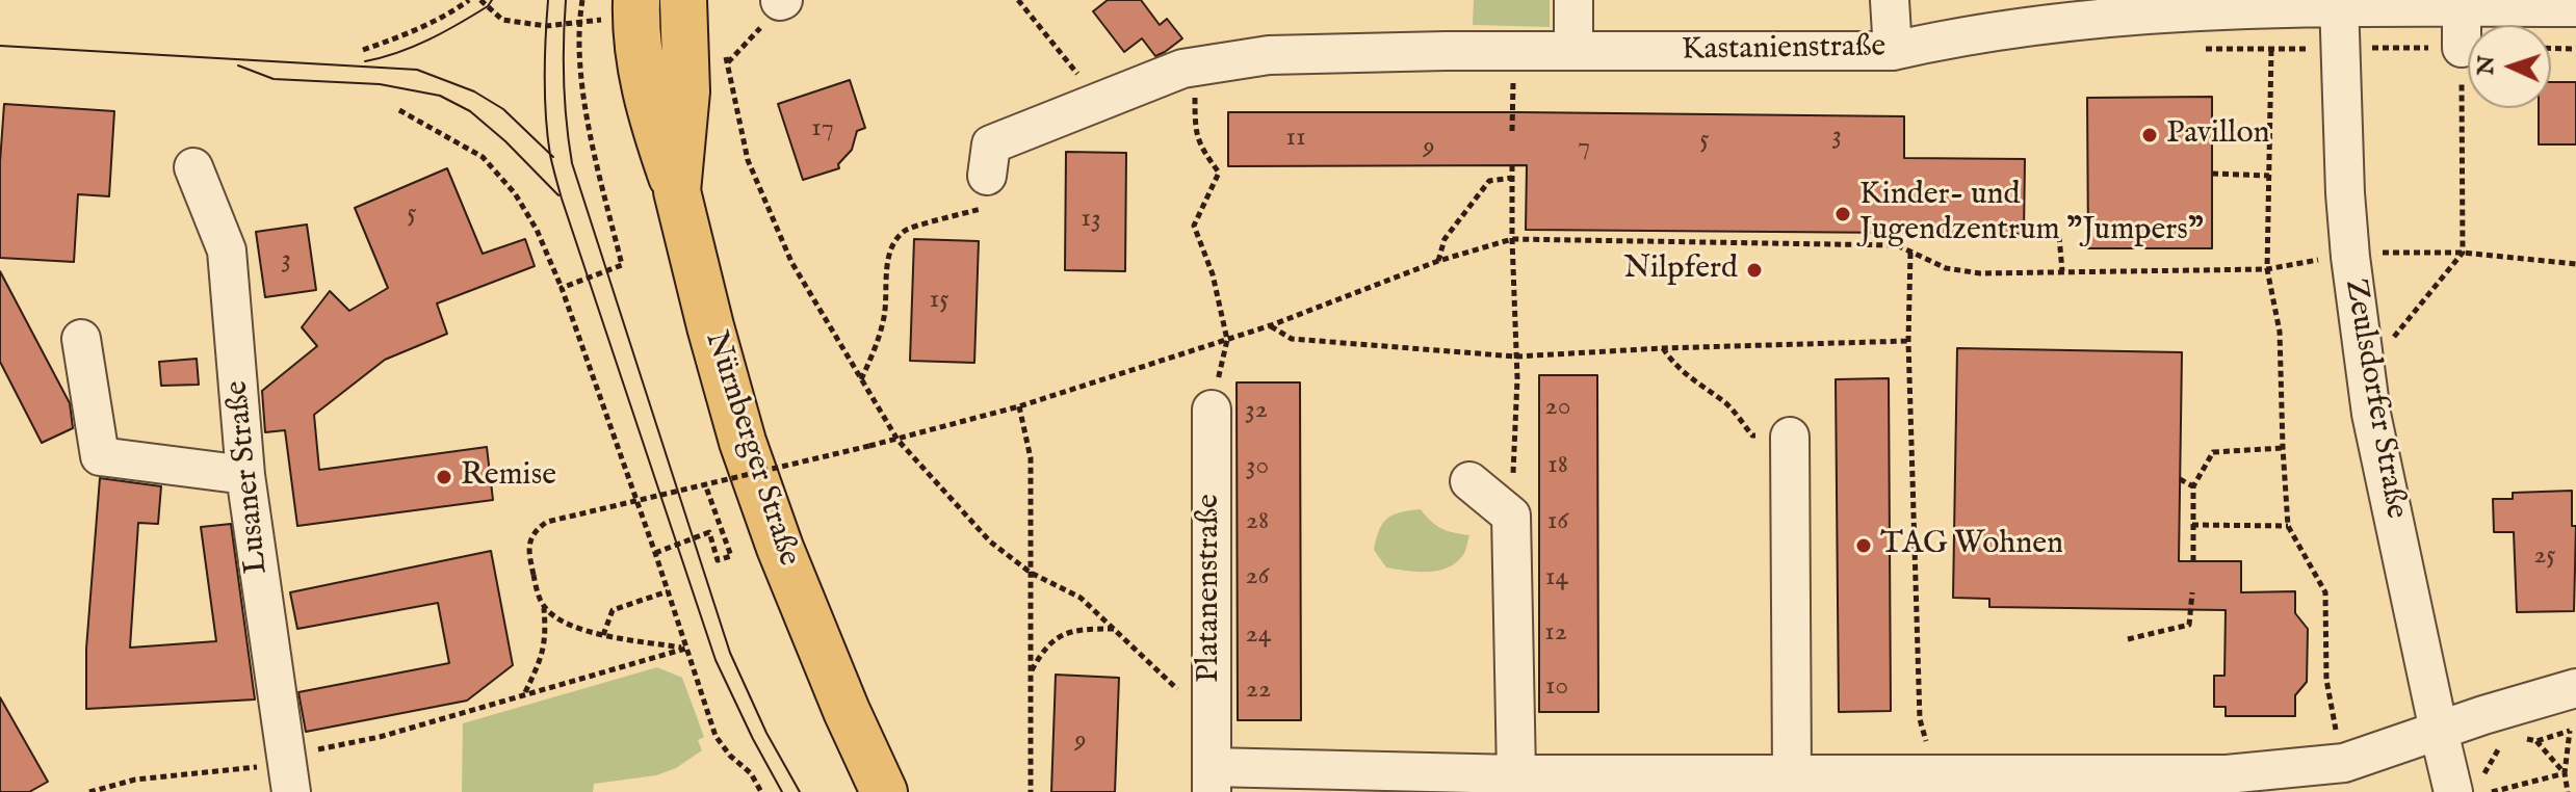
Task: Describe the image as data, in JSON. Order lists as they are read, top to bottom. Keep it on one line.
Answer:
{"streets":{"main road":["Nürnberger Straße"],"street":["Kastanienstraße","Zeulsdorfer Straße","Lusaner Straße","Platanenstraße"]},"crossings":[["Kastanienstraße","Zeulsdorfer Straße"],["Zeulsdorfer Straße","Platanenstraße"]],"places":["Pavillon","Kinder- und Jugendzentrum \"Jumpers\"","Nilpferd","Remise","TAG Wohnen"],"house_numbers":["17","3","11","5","9","7","5","13","3","15","20","32","18","30","28","16","25","26","14","12","24","10","22","9"],"north":"left"}
